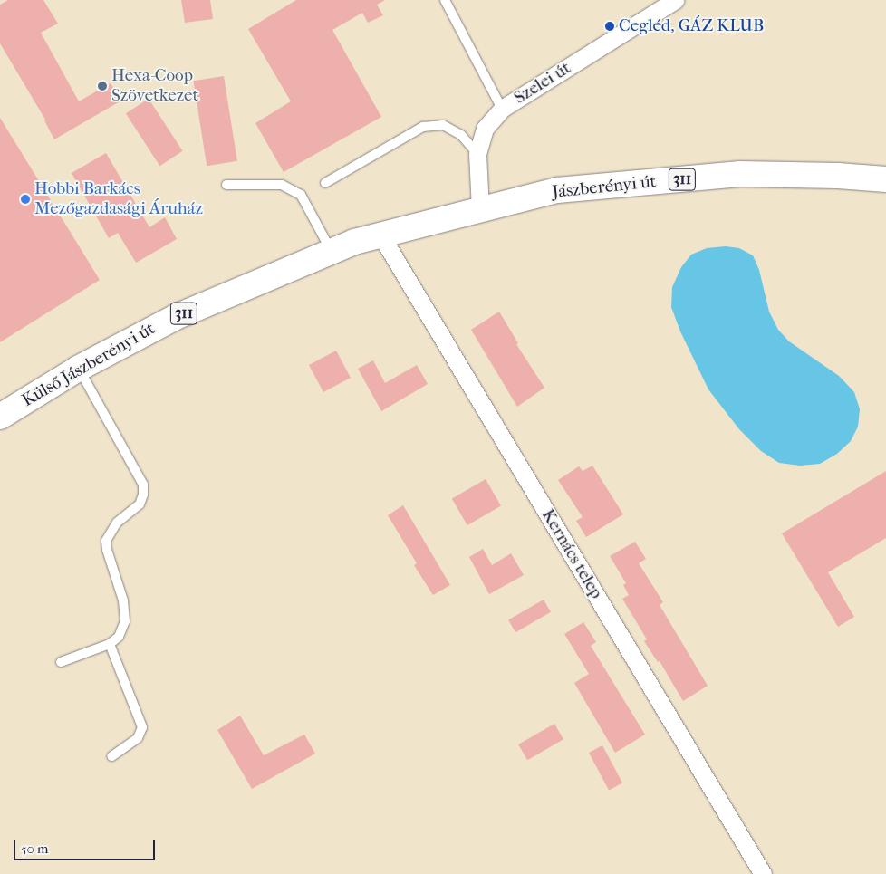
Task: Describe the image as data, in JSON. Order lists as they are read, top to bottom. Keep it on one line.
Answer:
{"streets":{"main road":["311","Jászberényi út","Külső Jászberényi út"],"street":["Szelei út","Kernács telep"]},"crossings":[["Szelei út","Jászberényi út"],["Jászberényi út","Külső Jászberényi út"],["Jászberényi út","Kernács telep"],["Külső Jászberényi út","Kernács telep"]],"places":["Cegléd, GÁZ KLUB","Hexa-Coop Szövetkezet","Hobbi Barkács Mezőgazdasági Áruház"],"scale_bar":"50 m"}
